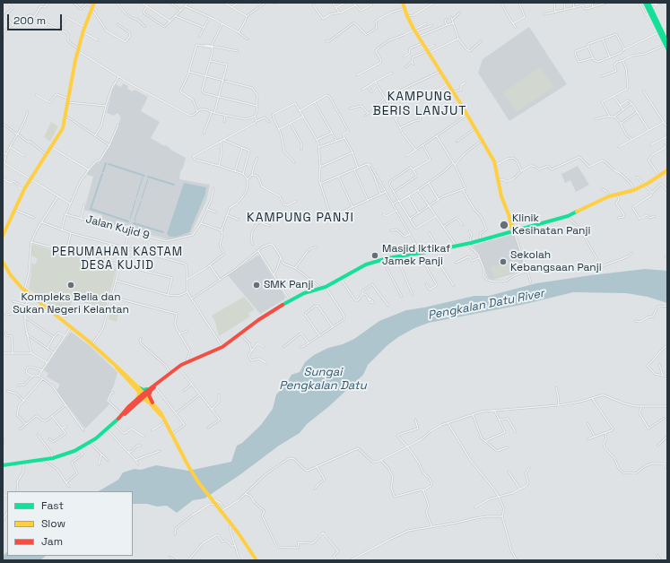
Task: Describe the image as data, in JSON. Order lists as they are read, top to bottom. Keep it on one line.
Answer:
{"streets":{"street":["Jalan Kujid 9"]},"districts":["KAMPUNG BERIS LANJUT","KAMPUNG PANJI","PERUMAHAN KASTAM DESA KUJID"],"water":["Pengkalan Datu River","Sungai Pengkalan Datu"],"places":["Klinik Kesihatan Panji","Masjid Iktikaf Jamek Panji","Sekolah Kebangsaan Panji","Kompleks Belia dan Sukan Negeri Kelantan","SMK Panji"],"legend":["Fast","Slow","Jam"],"scale_bar":"200 m"}
